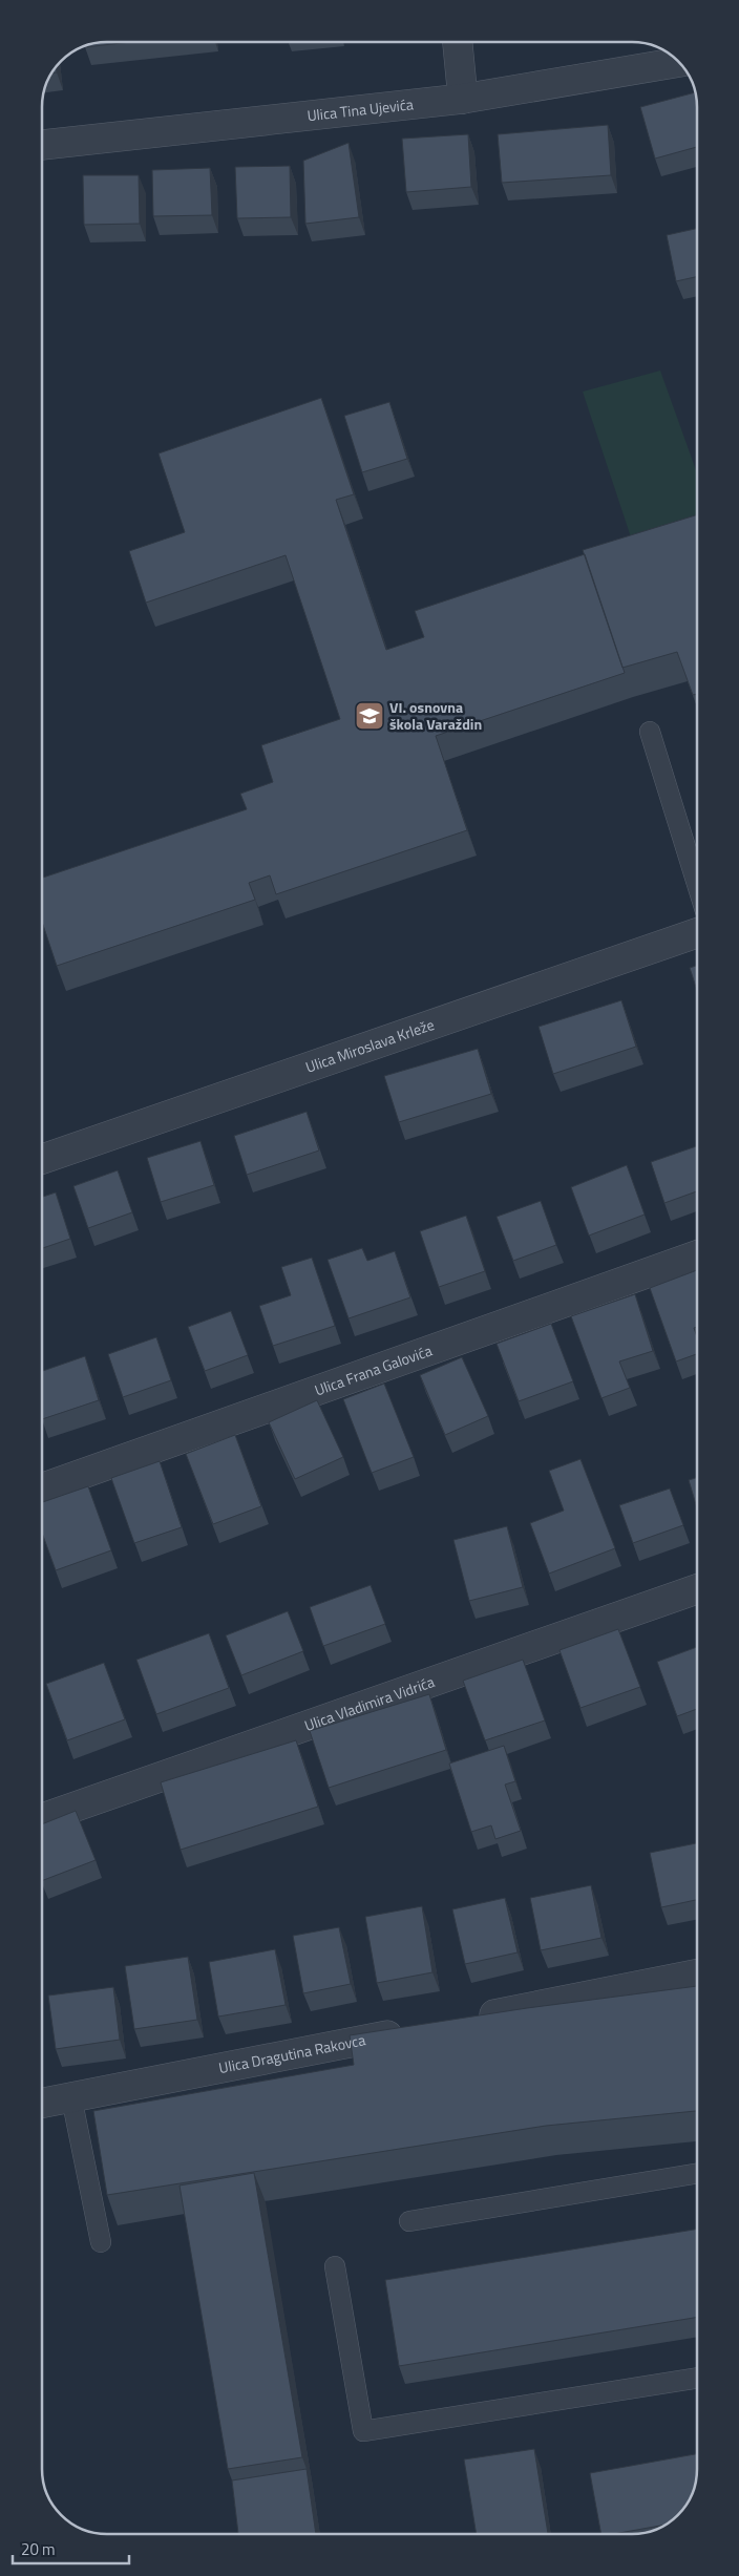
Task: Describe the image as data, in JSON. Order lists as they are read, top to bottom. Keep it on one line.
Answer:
{"streets":{"street":["Ulica Tina Ujevića","Ulica Miroslava Krleže","Ulica Frana Galovića","Ulica Vladimira Vidrića","Ulica Dragutina Rakovca"]},"places":{"school or university":["VI. osnovna škola Varaždin"]},"scale_bar":"20 m"}
